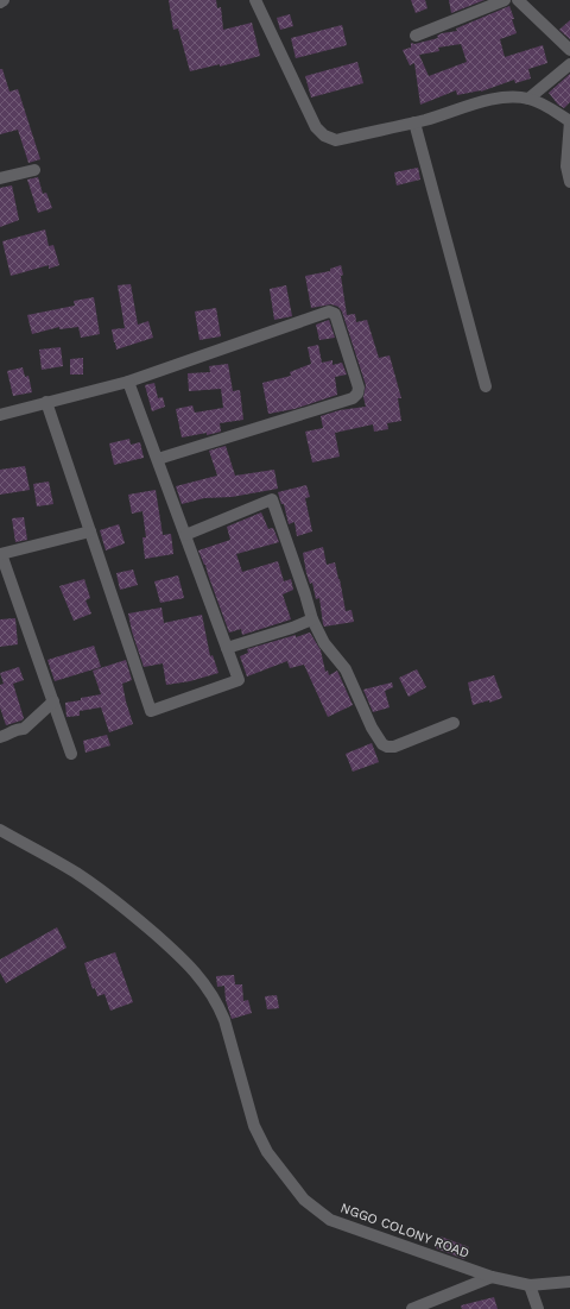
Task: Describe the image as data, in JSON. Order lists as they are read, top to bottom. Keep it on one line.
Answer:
{"streets":{"street":["NGGO COLONY ROAD"]}}
